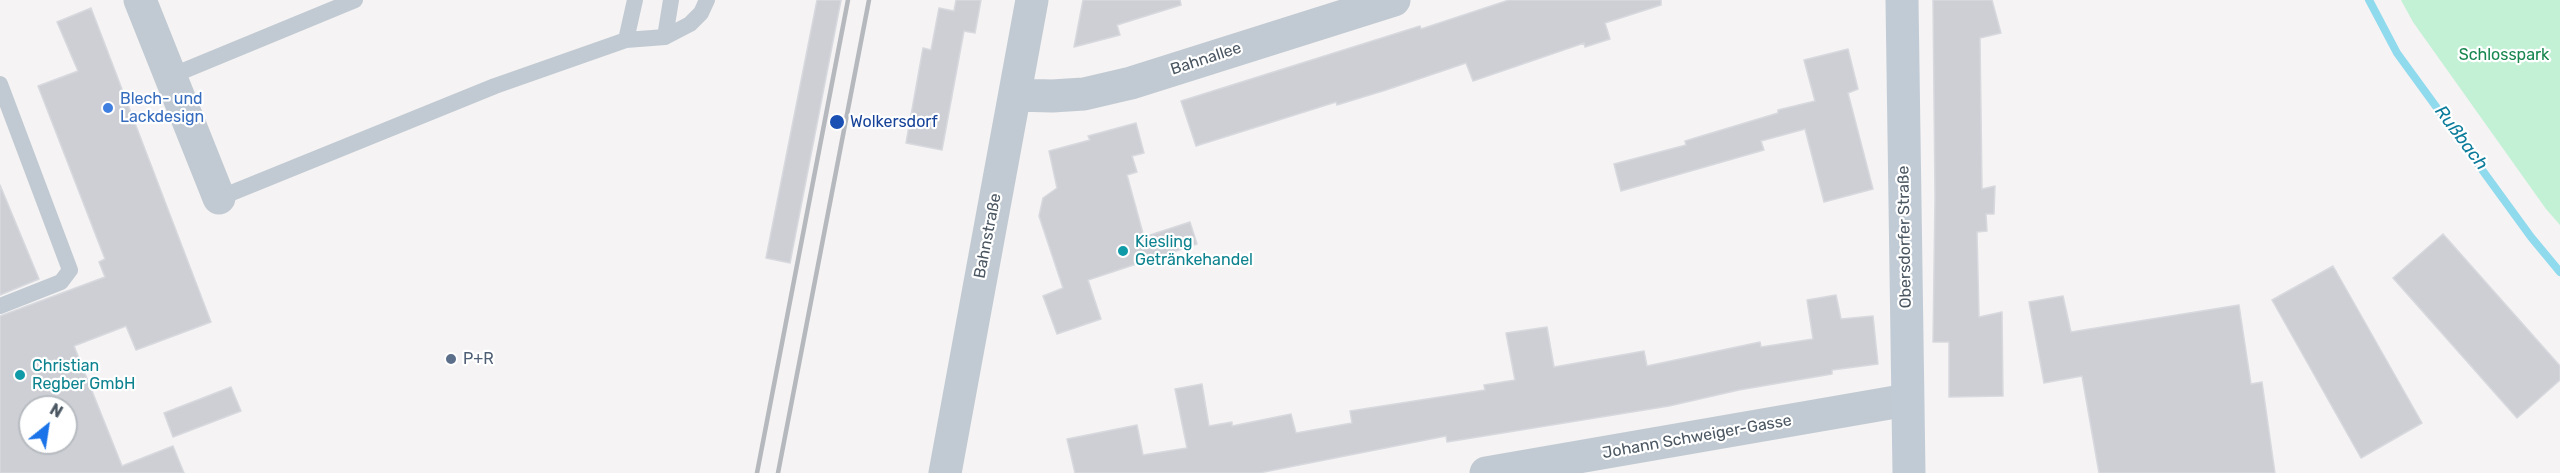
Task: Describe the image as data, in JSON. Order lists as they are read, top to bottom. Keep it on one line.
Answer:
{"streets":{"main road":["Obersdorfer Straße"],"street":["Bahnallee","Bahnstraße","Johann Schweiger-Gasse"]},"crossings":[["Bahnallee","Bahnstraße"],["Obersdorfer Straße","Johann Schweiger-Gasse"]],"water":["Rußbach"],"parks":["Schlosspark"],"places":["Blech- und Lackdesign","Wolkersdorf","Kiesling Getränkehandel","P+R","Christian Regber GmbH"],"north":"top right"}
